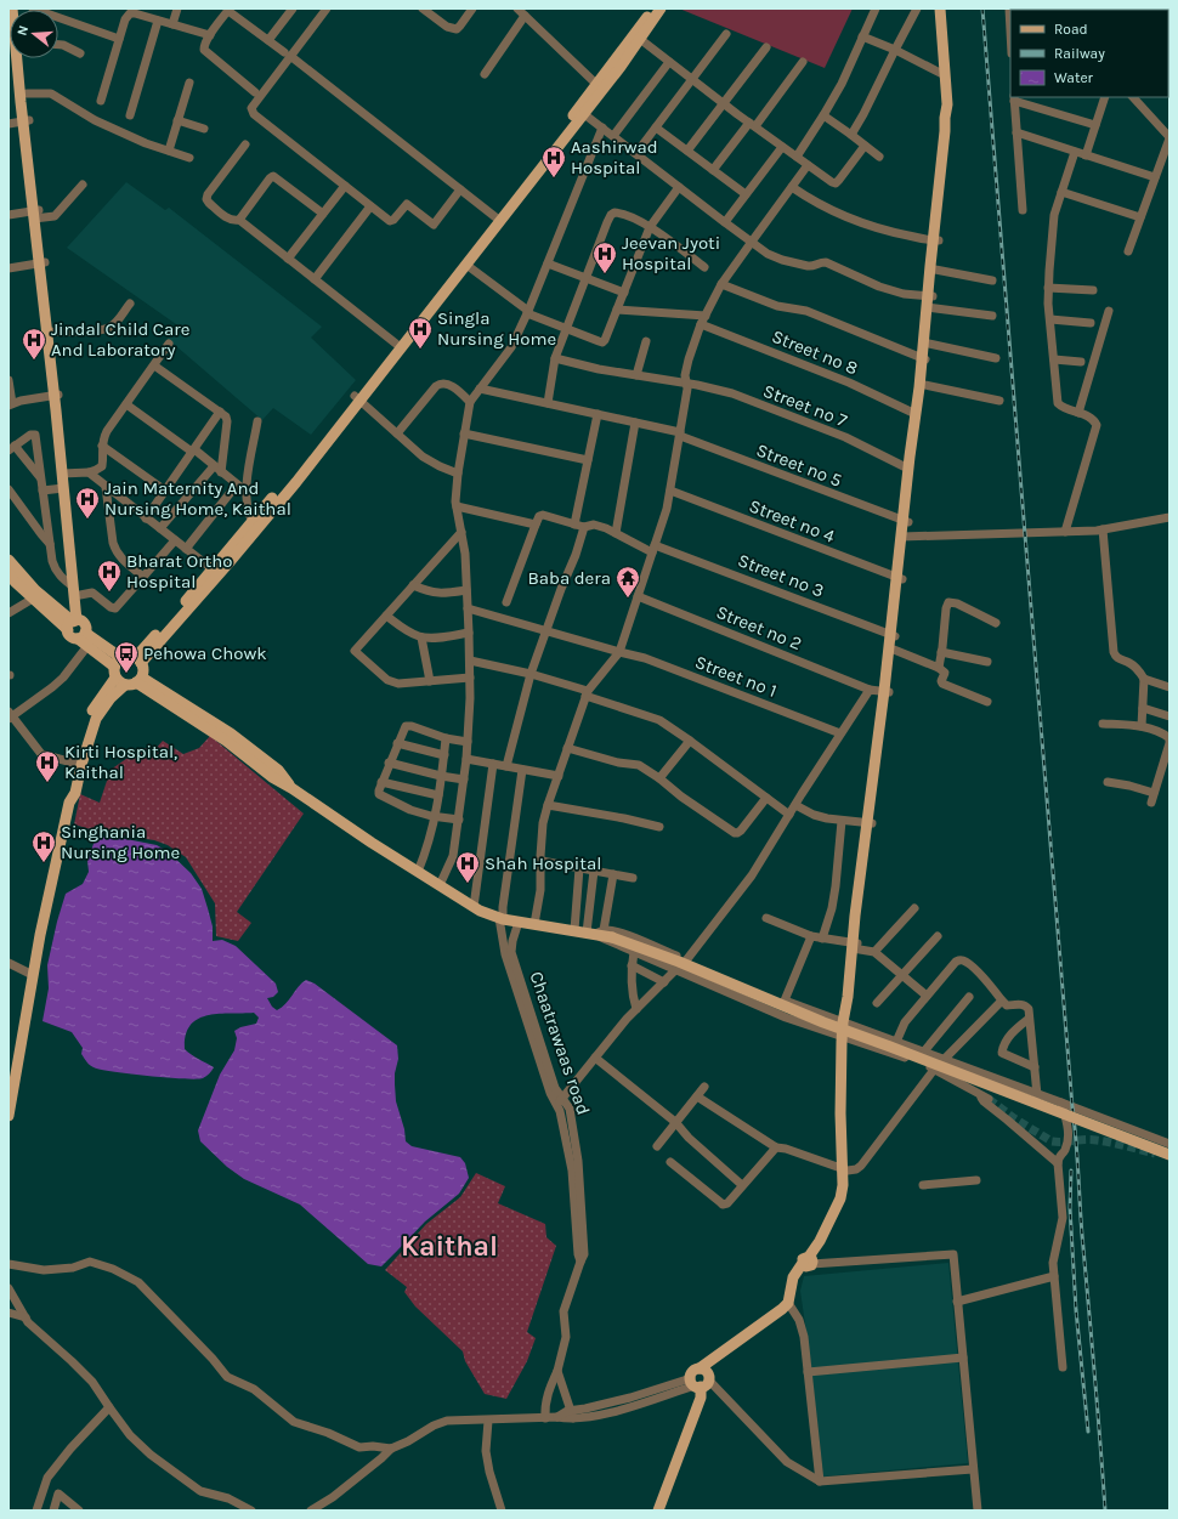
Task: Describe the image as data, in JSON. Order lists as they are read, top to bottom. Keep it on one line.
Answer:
{"streets":{"street":["Street no 8","Street no 7","Street no 5","Street no 4","Street no 3","Street no 2","Street no 1","Chaatrawaas road"]},"districts":["Kaithal"],"places":{"hospital":["Aashirwad Hospital","Jeevan Jyoti Hospital","Singla Nursing Home","Jindal Child Care And Laboratory","Jain Maternity And Nursing Home, Kaithal","Bharat Ortho Hospital","Kirti Hospital, Kaithal","Singhania Nursing Home","Shah Hospital"],"temple":["Baba dera"],"bus stop":["Pehowa Chowk"]},"legend":["Road","Railway","Water"],"north":"left"}
